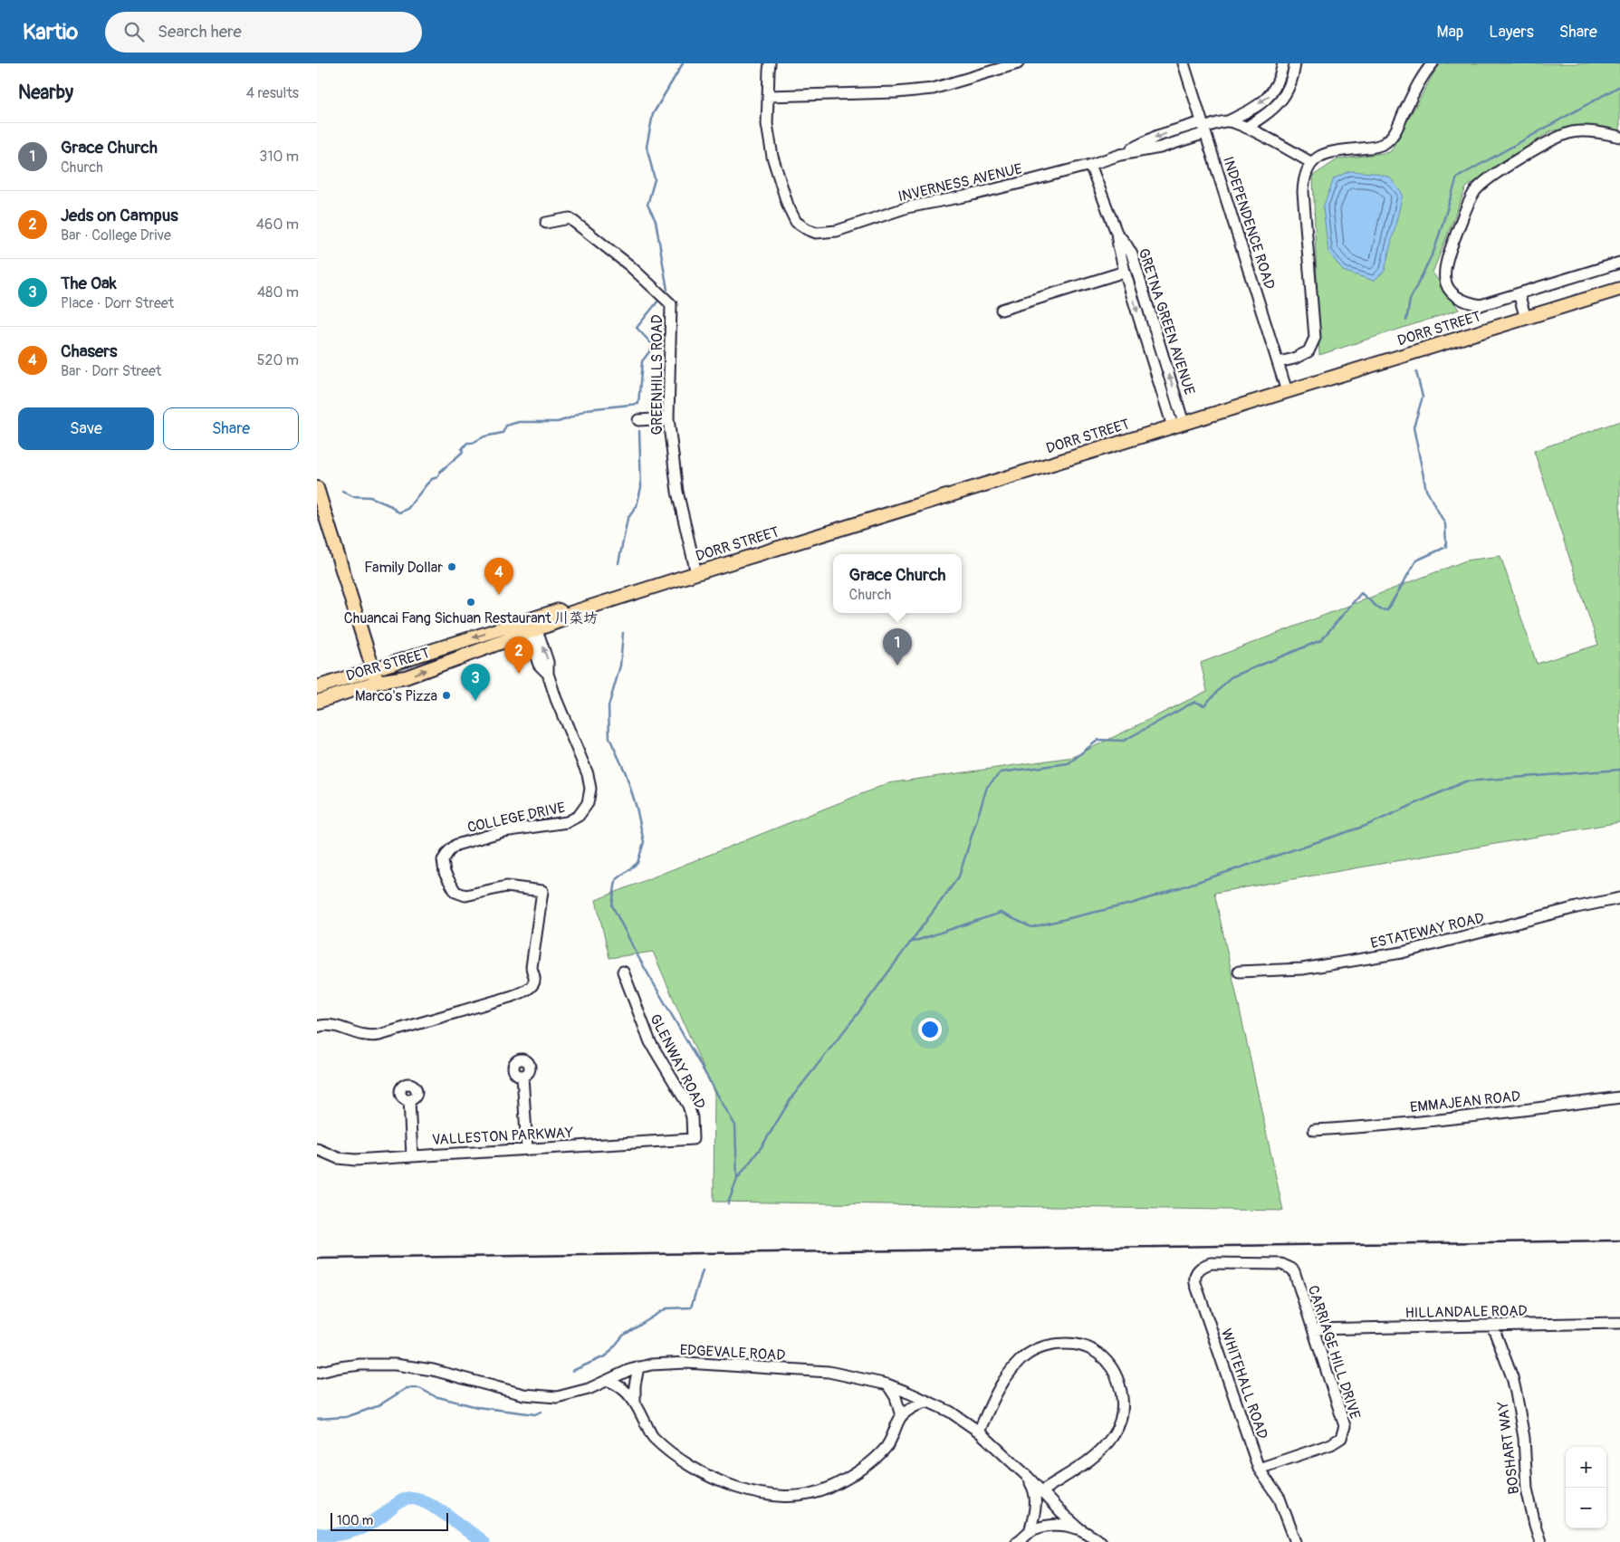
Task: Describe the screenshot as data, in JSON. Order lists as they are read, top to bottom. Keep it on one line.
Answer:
{"streets":{"main road":["DORR STREET"],"street":["INVERNESS AVENUE","INDEPENDENCE ROAD","GRETNA GREEN AVENUE","GREENHILLS ROAD","COLLEGE DRIVE","ESTATEWAY ROAD","GLENWAY ROAD","EMMAJEAN ROAD","VALLESTON PARKWAY","HILLANDALE ROAD","EDGEVALE ROAD","CARRIAGE HILL DRIVE","WHITEHALL ROAD","BOSHART WAY"]},"crossings":[["INVERNESS AVENUE","INDEPENDENCE ROAD"],["INVERNESS AVENUE","GRETNA GREEN AVENUE"],["INDEPENDENCE ROAD","DORR STREET"],["GRETNA GREEN AVENUE","DORR STREET"],["DORR STREET","GREENHILLS ROAD"],["DORR STREET","COLLEGE DRIVE"],["GLENWAY ROAD","VALLESTON PARKWAY"],["HILLANDALE ROAD","CARRIAGE HILL DRIVE"],["HILLANDALE ROAD","BOSHART WAY"],["CARRIAGE HILL DRIVE","WHITEHALL ROAD"]],"places":["Family Dollar","Chuancai Fang Sichuan Restaurant 川菜坊","Marco's Pizza"],"scale_bar":"100 m","page":{"header":"Kartio","search":"Search here","nav":["Map","Layers","Share"],"heading":["Nearby","4 results"],"list":[{"mark":"1","name":"Grace Church","note":"Church","value":"310 m"},{"mark":"2","name":"Jeds on Campus","note":"Bar · College Drive","value":"460 m"},{"mark":"3","name":"The Oak","note":"Place · Dorr Street","value":"480 m"},{"mark":"4","name":"Chasers","note":"Bar · Dorr Street","value":"520 m"}],"buttons":["Save","Share"],"popup":["Grace Church","Church"],"pins":["4","1","2","3"],"map_buttons":["+","−"],"scale":"100 m"}}
